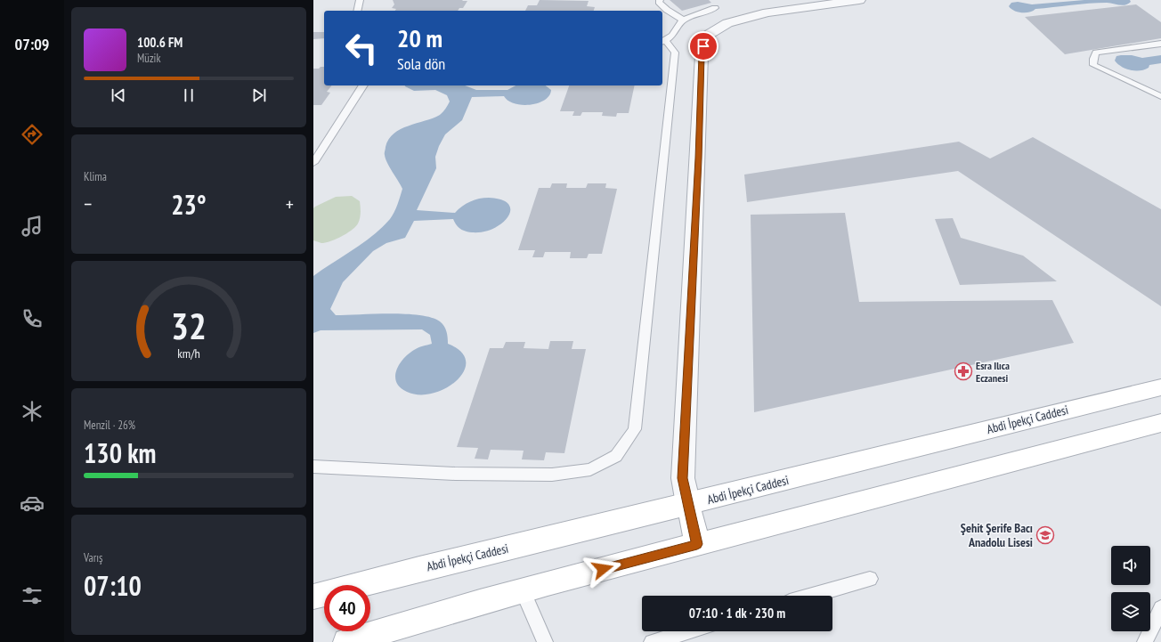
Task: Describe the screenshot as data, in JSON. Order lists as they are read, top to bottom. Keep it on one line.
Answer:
{"streets":{"street":["Abdi İpekçi Caddesi"]},"places":{"pharmacy":["Esra Ilıca Eczanesi"],"school or university":["Şehit Şerife Bacı Anadolu Lisesi"]},"page":{"tabs":"07:09","turn":["20 m","Sola dön"],"song":["100.6 FM","Müzik"],"tile":["Klima",["Menzil · 26%","130 km"],["Varış","07:10"]],"heat":["−","23°","+"],"limit":"40","trip":"07:10 · 1 dk · 230 m","gauge":["32","km/h"]}}
